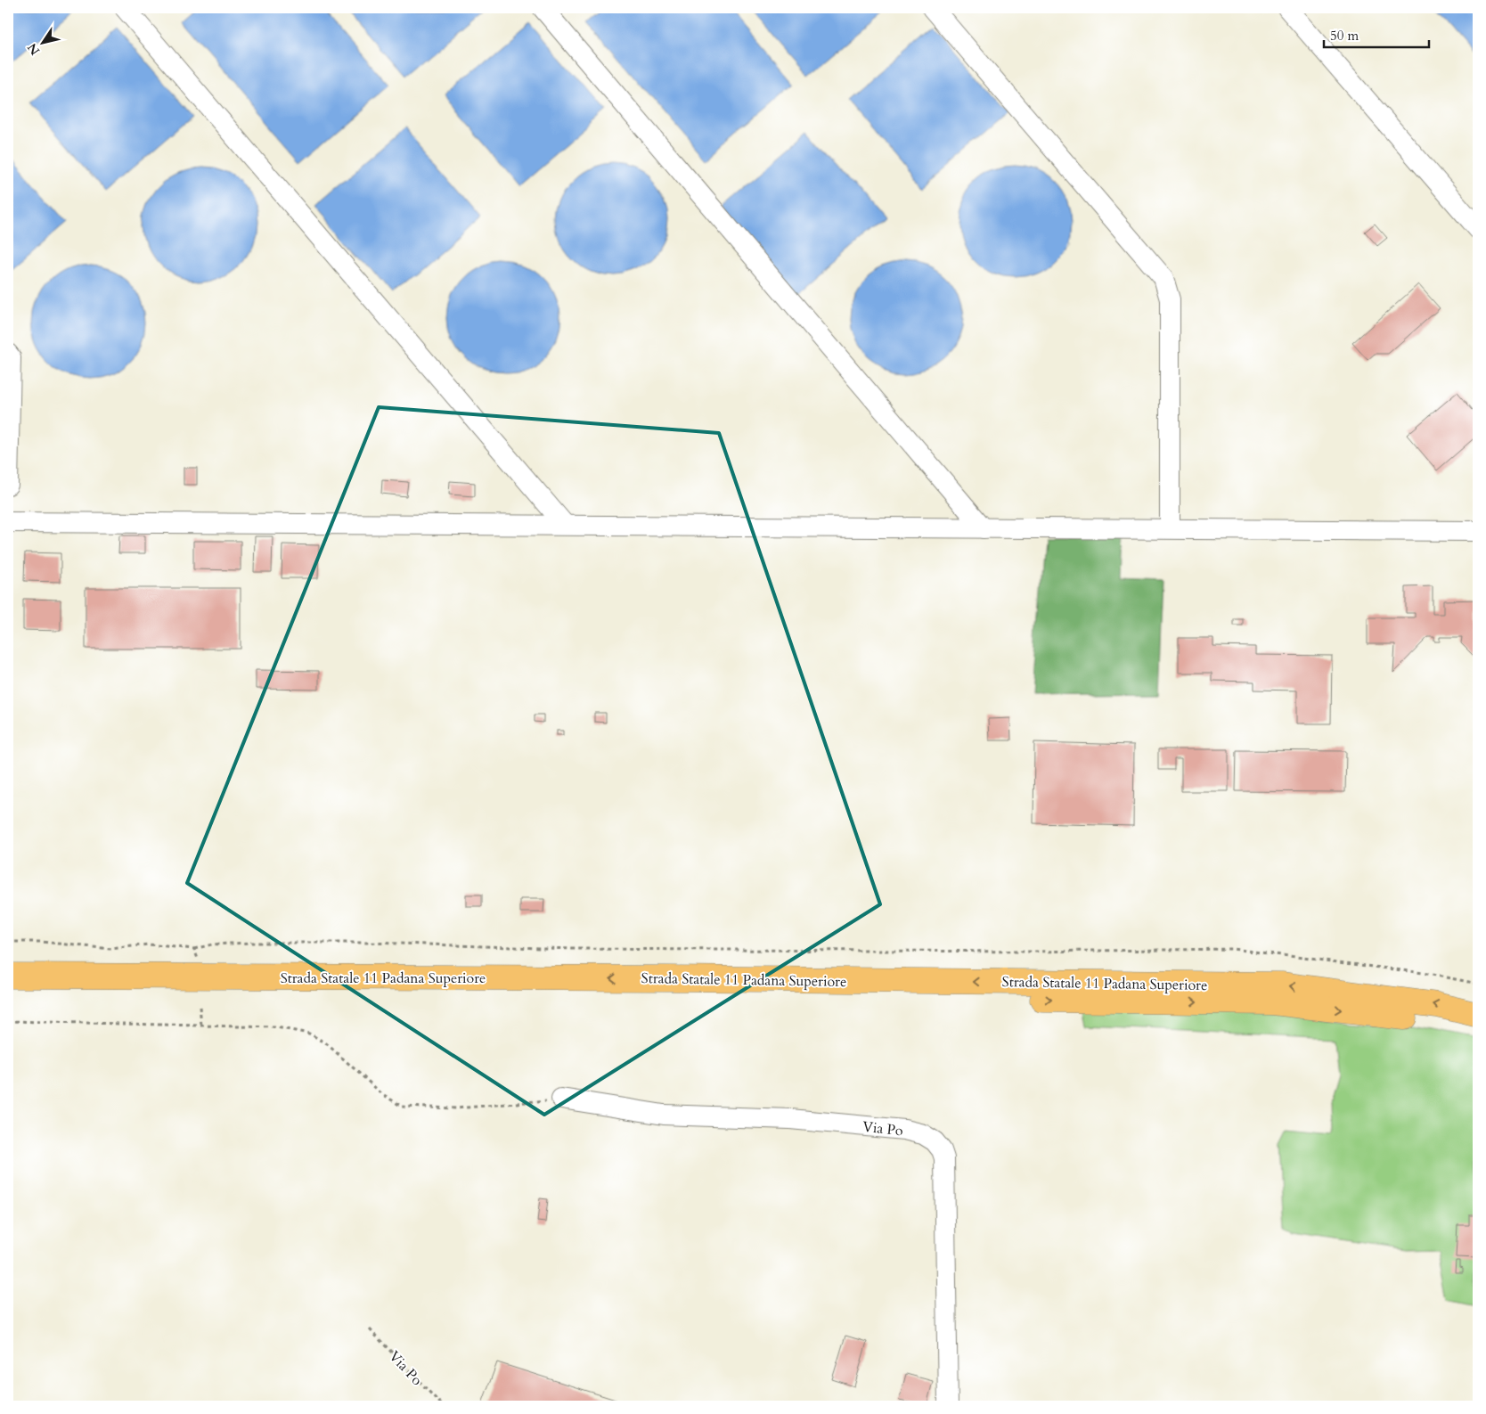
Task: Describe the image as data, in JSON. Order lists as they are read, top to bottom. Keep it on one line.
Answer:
{"streets":{"highway":["Strada Statale 11 Padana Superiore"],"street":["Via Po"]},"scale_bar":"50 m","north":"bottom left"}
